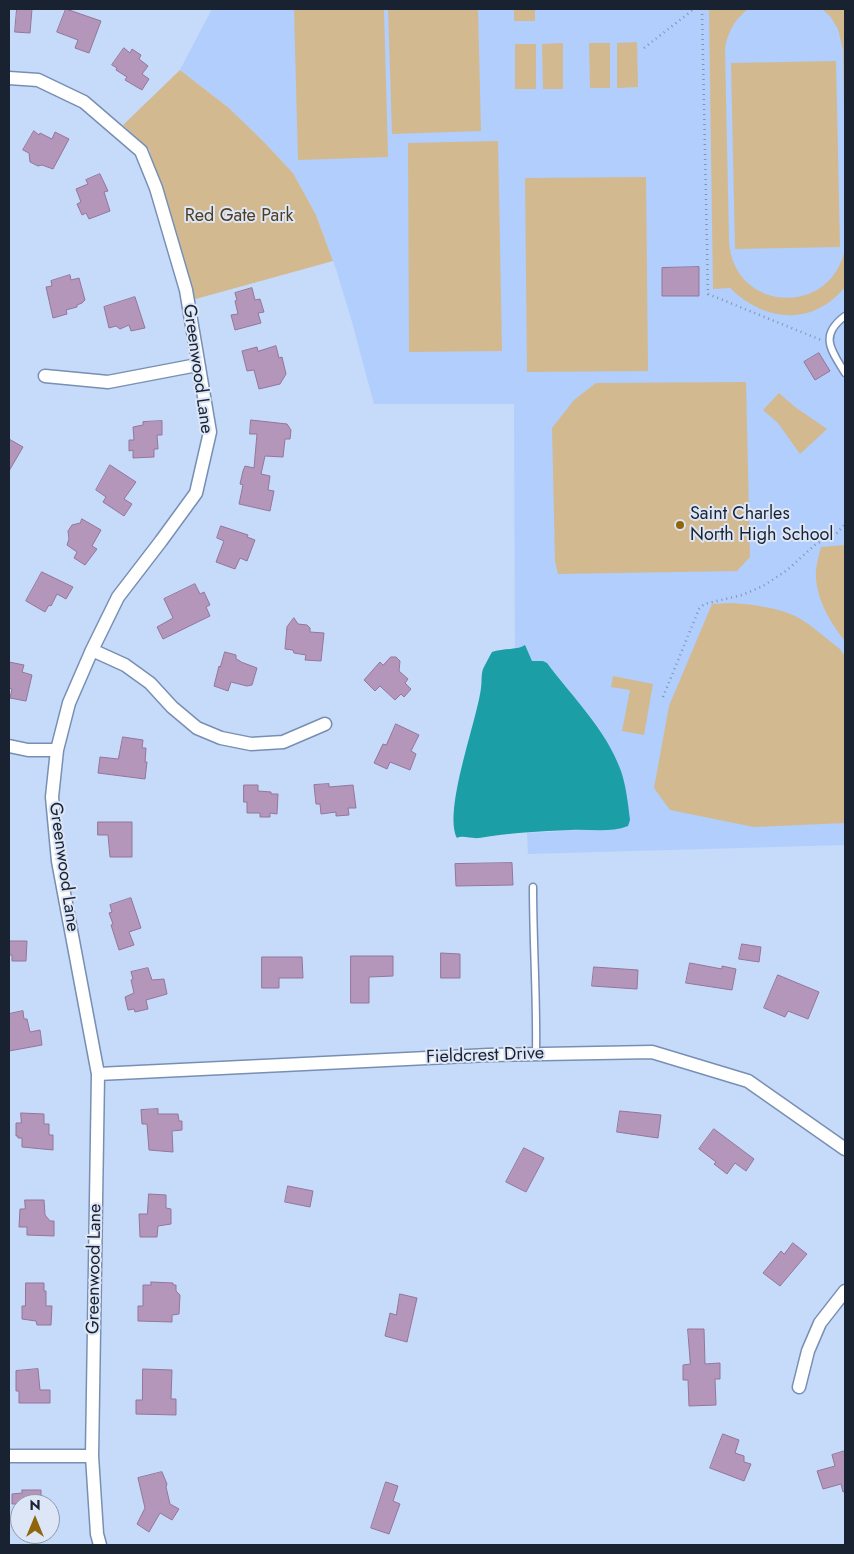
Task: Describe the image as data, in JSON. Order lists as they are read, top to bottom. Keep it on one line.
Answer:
{"streets":{"street":["Greenwood Lane","Fieldcrest Drive"]},"crossings":[["Greenwood Lane","Fieldcrest Drive"]],"parks":["Red Gate Park"],"places":["Saint Charles North High School"],"north":"top"}
